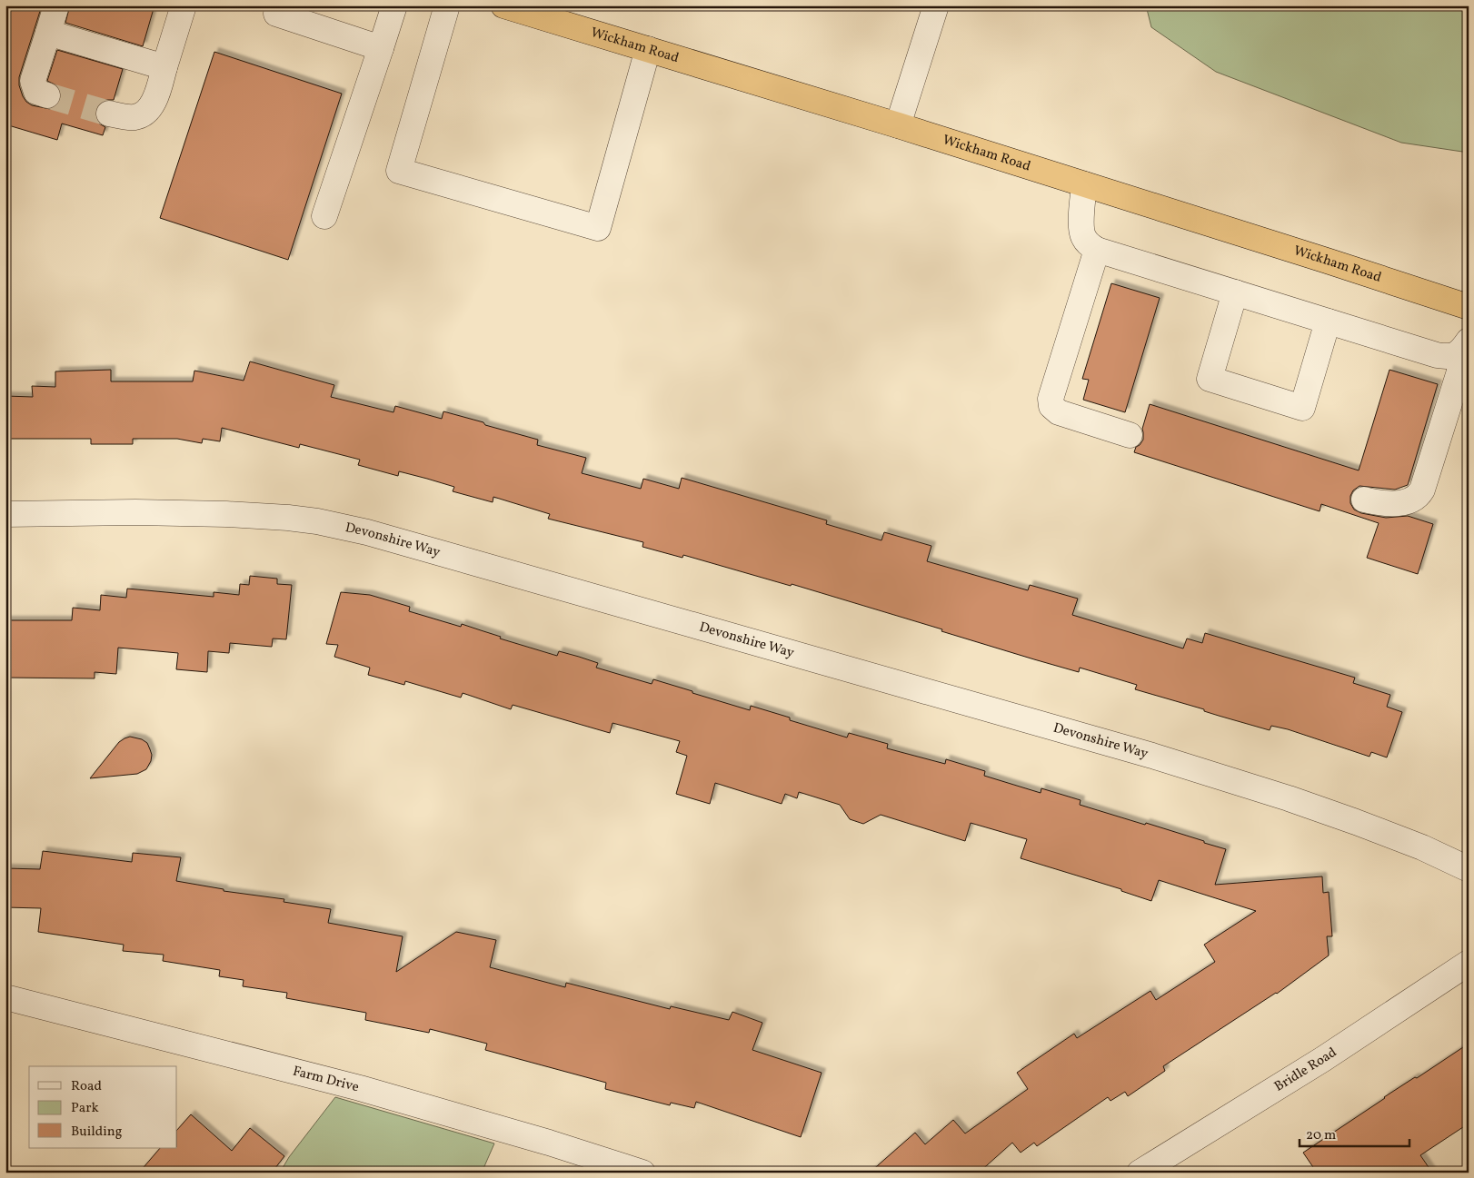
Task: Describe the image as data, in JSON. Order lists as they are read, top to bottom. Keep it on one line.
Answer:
{"streets":{"highway":["Wickham Road"],"street":["Devonshire Way","Bridle Road","Farm Drive"]},"legend":["Road","Park","Building"],"scale_bar":"20 m"}
